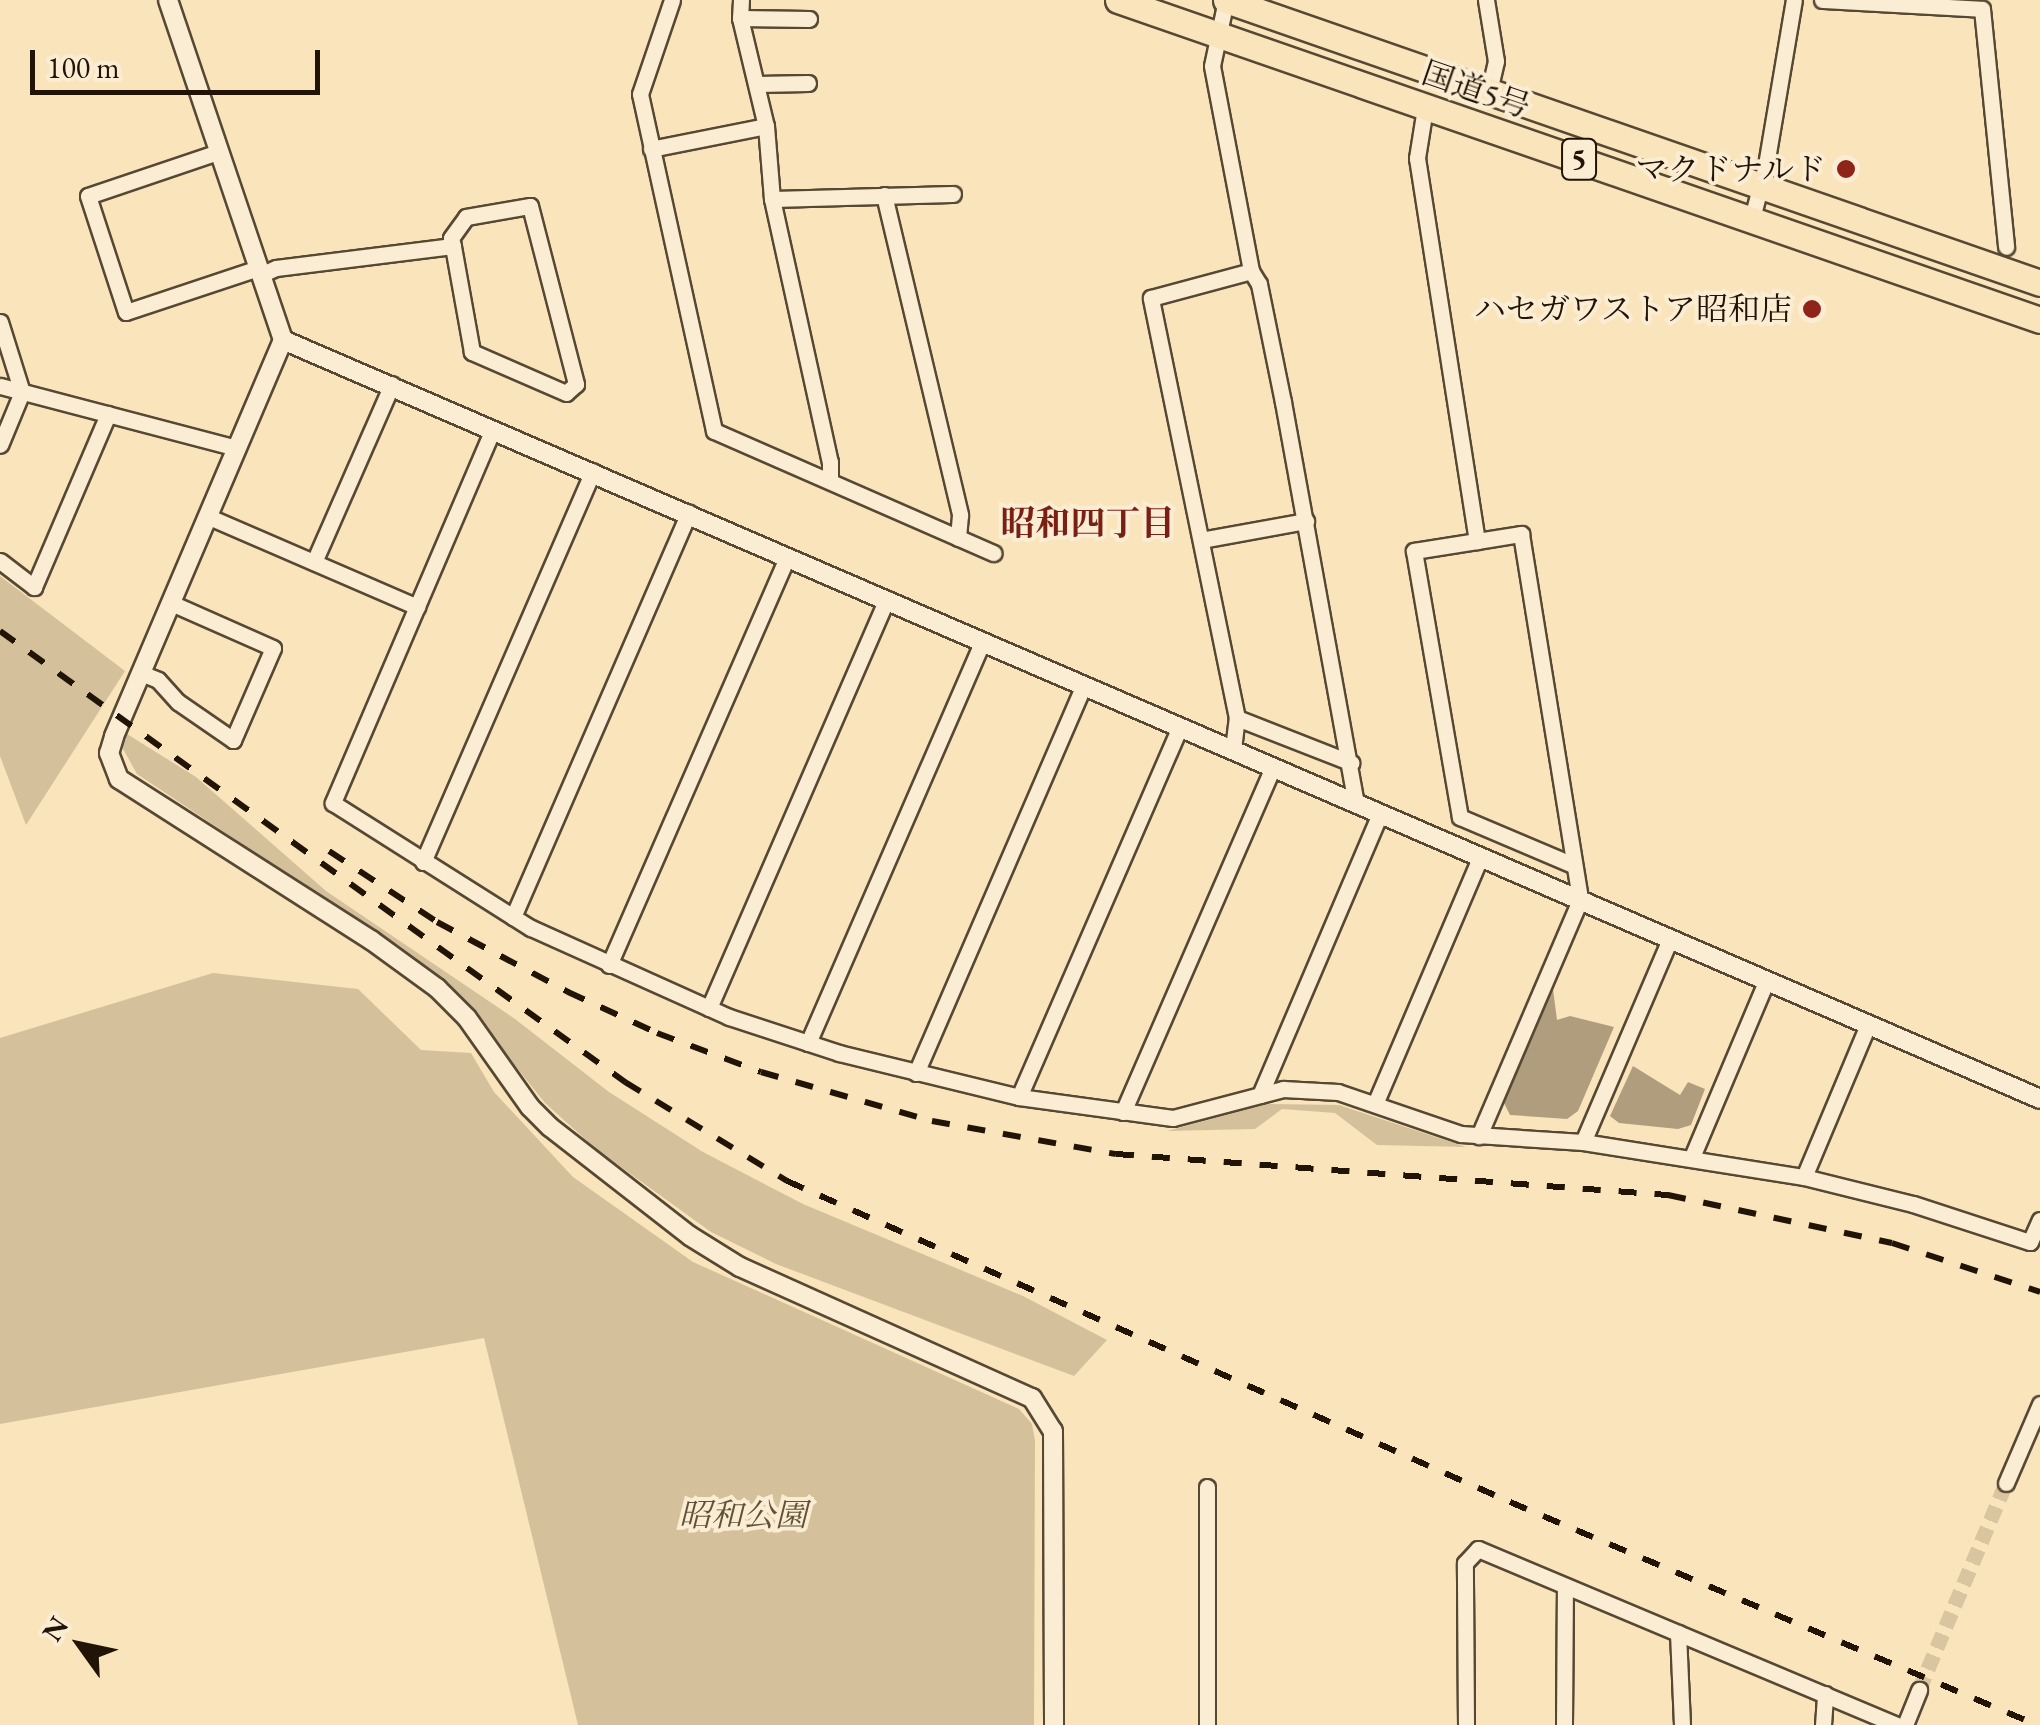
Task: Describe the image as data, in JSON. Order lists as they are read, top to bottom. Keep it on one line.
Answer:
{"streets":{"highway":["国道5号","5"]},"districts":["昭和四丁目"],"parks":["昭和公園"],"places":["マクドナルド","ハセガワストア昭和店"],"scale_bar":"100 m","north":"top left"}
